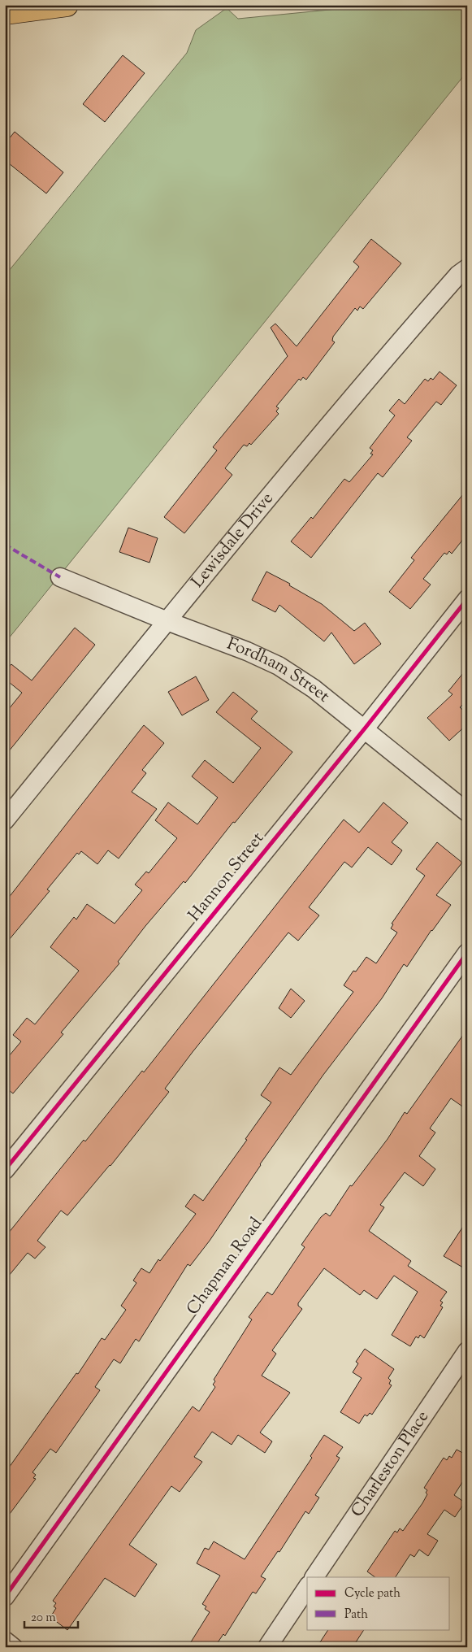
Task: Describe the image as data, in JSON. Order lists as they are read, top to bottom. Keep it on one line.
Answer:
{"streets":{"street":["Lewisdale Drive","Fordham Street","Hannon Street","Chapman Road","Charleston Place"]},"crossings":[["Lewisdale Drive","Fordham Street"],["Fordham Street","Hannon Street"]],"legend":["Cycle path","Path"],"scale_bar":"20 m"}
